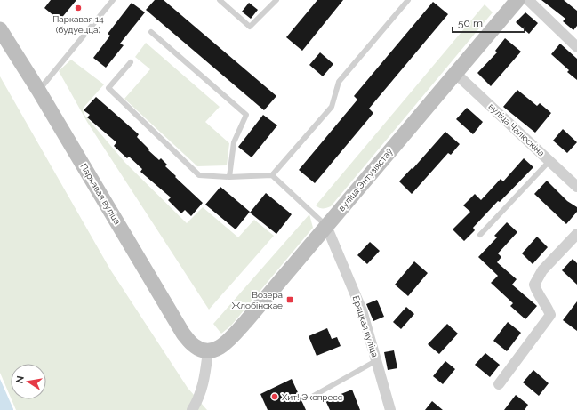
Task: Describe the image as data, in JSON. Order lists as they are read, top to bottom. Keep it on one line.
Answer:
{"streets":{"main road":["вуліца Энтузіястаў","Паркавая вуліца"],"street":["вуліца Чалюскіна","Брацкая вуліца"]},"crossings":[["вуліца Чалюскіна","вуліца Энтузіястаў"],["вуліца Энтузіястаў","Паркавая вуліца"],["вуліца Энтузіястаў","Брацкая вуліца"]],"places":{"other":["Паркавая 14 (будуецца)","Хит! Экспресс"],"transit":["Возера Жлобінскае"]},"scale_bar":"50 m","north":"left"}
